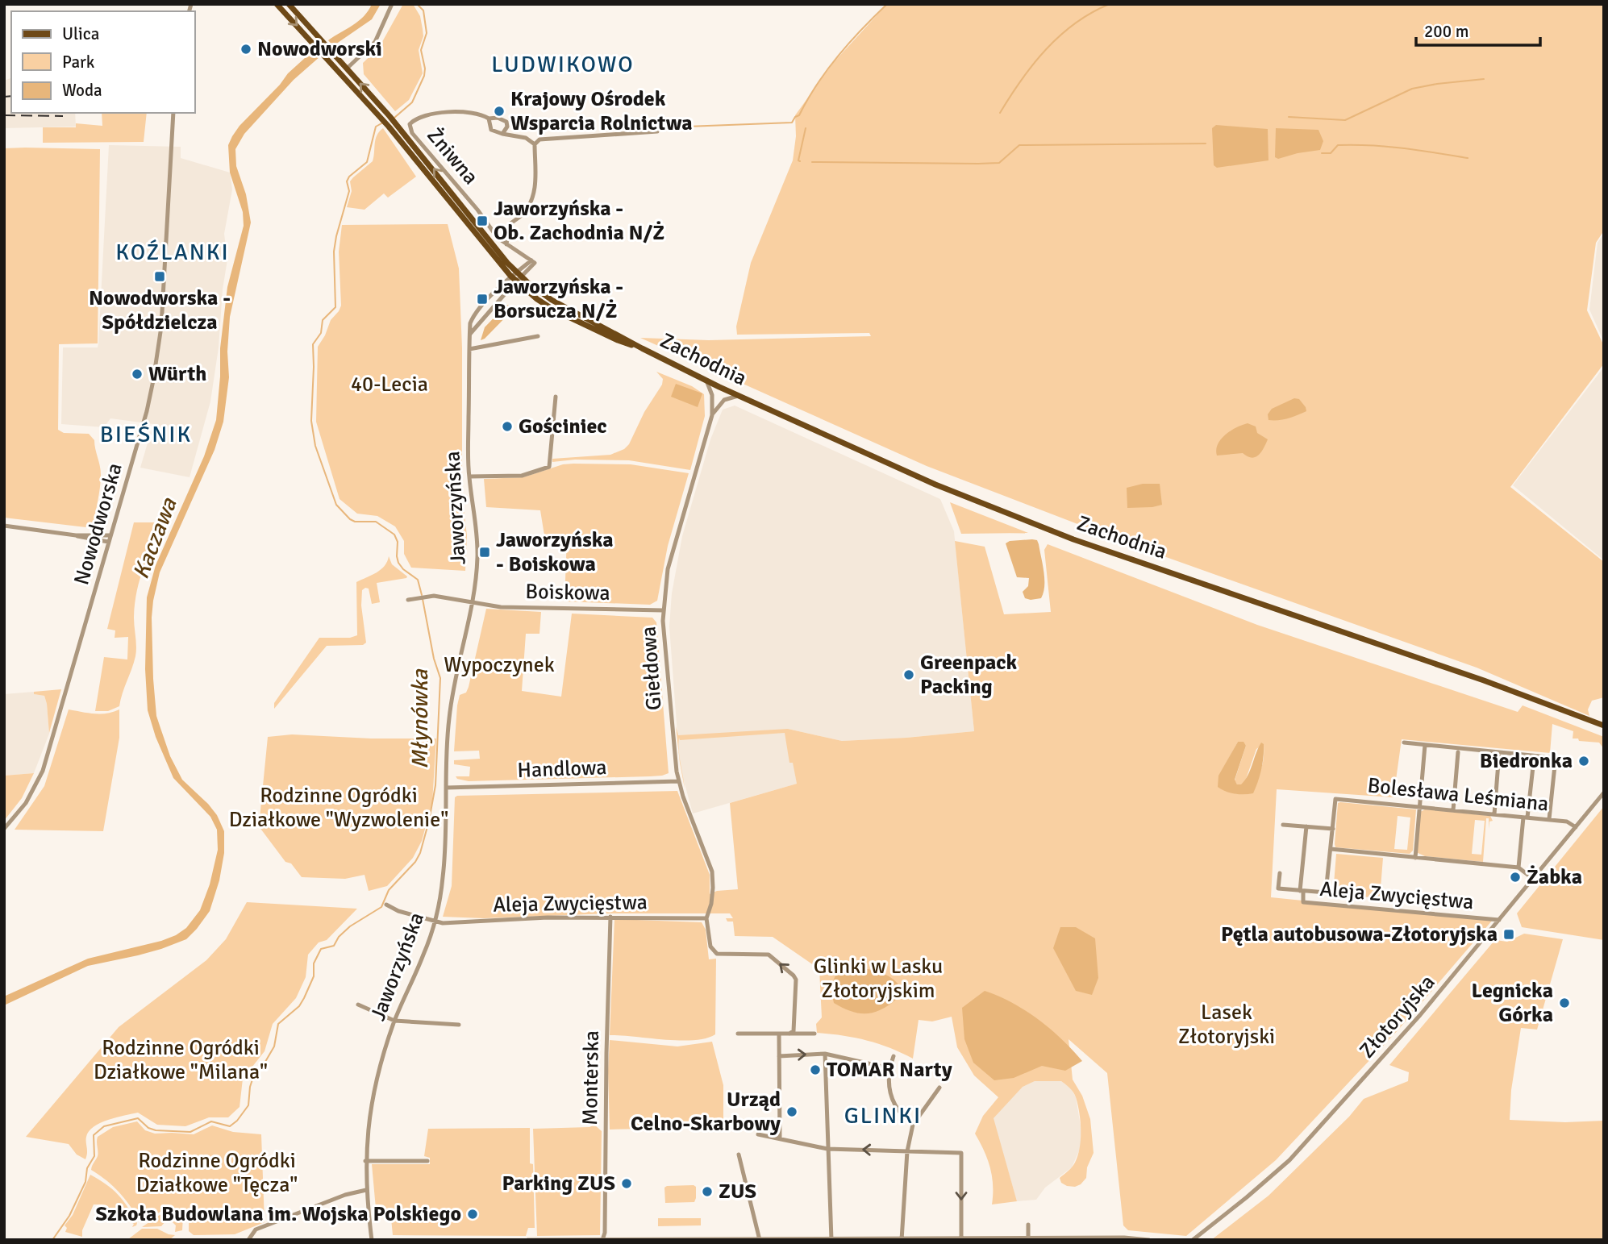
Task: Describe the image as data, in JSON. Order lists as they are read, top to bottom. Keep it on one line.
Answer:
{"streets":{"main road":["Zachodnia"],"street":["Żniwna","Jaworzyńska","Nowodworska","Boiskowa","Giełdowa","Handlowa","Bolesława Leśmiana","Aleja Zwycięstwa","Złotoryjska","Monterska"]},"crossings":[["Żniwna","Jaworzyńska"],["Zachodnia","Giełdowa"],["Jaworzyńska","Boiskowa"],["Jaworzyńska","Handlowa"],["Jaworzyńska","Aleja Zwycięstwa"],["Boiskowa","Giełdowa"],["Giełdowa","Handlowa"],["Giełdowa","Aleja Zwycięstwa"],["Bolesława Leśmiana","Złotoryjska"],["Aleja Zwycięstwa","Złotoryjska"],["Aleja Zwycięstwa","Monterska"]],"districts":["LUDWIKOWO","KOŹLANKI","BIEŚNIK","GLINKI"],"water":["Kaczawa","Młynówka"],"parks":["40-Lecia","Wypoczynek","Rodzinne Ogródki Działkowe \"Wyzwolenie\"","Glinki w Lasku Złotoryjskim","Lasek Złotoryjski","Rodzinne Ogródki Działkowe \"Milana\"","Rodzinne Ogródki Działkowe \"Tęcza\""],"places":{"other":["Nowodworski","Krajowy Ośrodek Wsparcia Rolnictwa","Würth","Gościniec","Greenpack Packing","Biedronka","Żabka","Legnicka Górka","TOMAR Narty","Urząd Celno-Skarbowy","Parking ZUS","ZUS","Szkoła Budowlana im. Wojska Polskiego"],"transit":["Jaworzyńska - Ob. Zachodnia N/Ż","Nowodworska - Spółdzielcza","Jaworzyńska - Borsucza N/Ż","Jaworzyńska - Boiskowa","Pętla autobusowa-Złotoryjska"]},"legend":["Ulica","Park","Woda"],"scale_bar":"200 m"}
